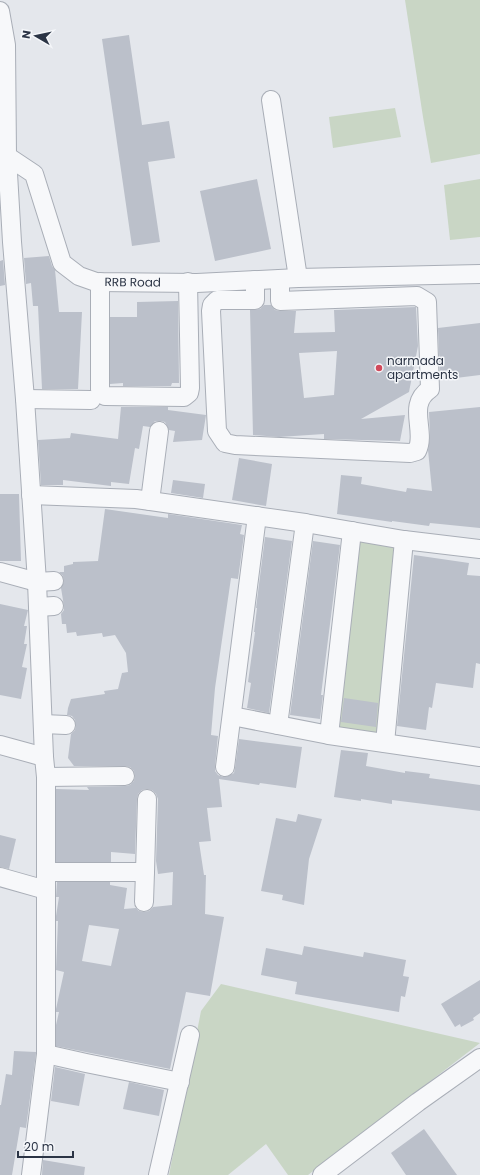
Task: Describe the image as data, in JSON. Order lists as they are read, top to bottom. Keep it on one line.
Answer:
{"streets":{"street":["RRB Road"]},"places":["narmada apartments"],"scale_bar":"20 m","north":"left"}
